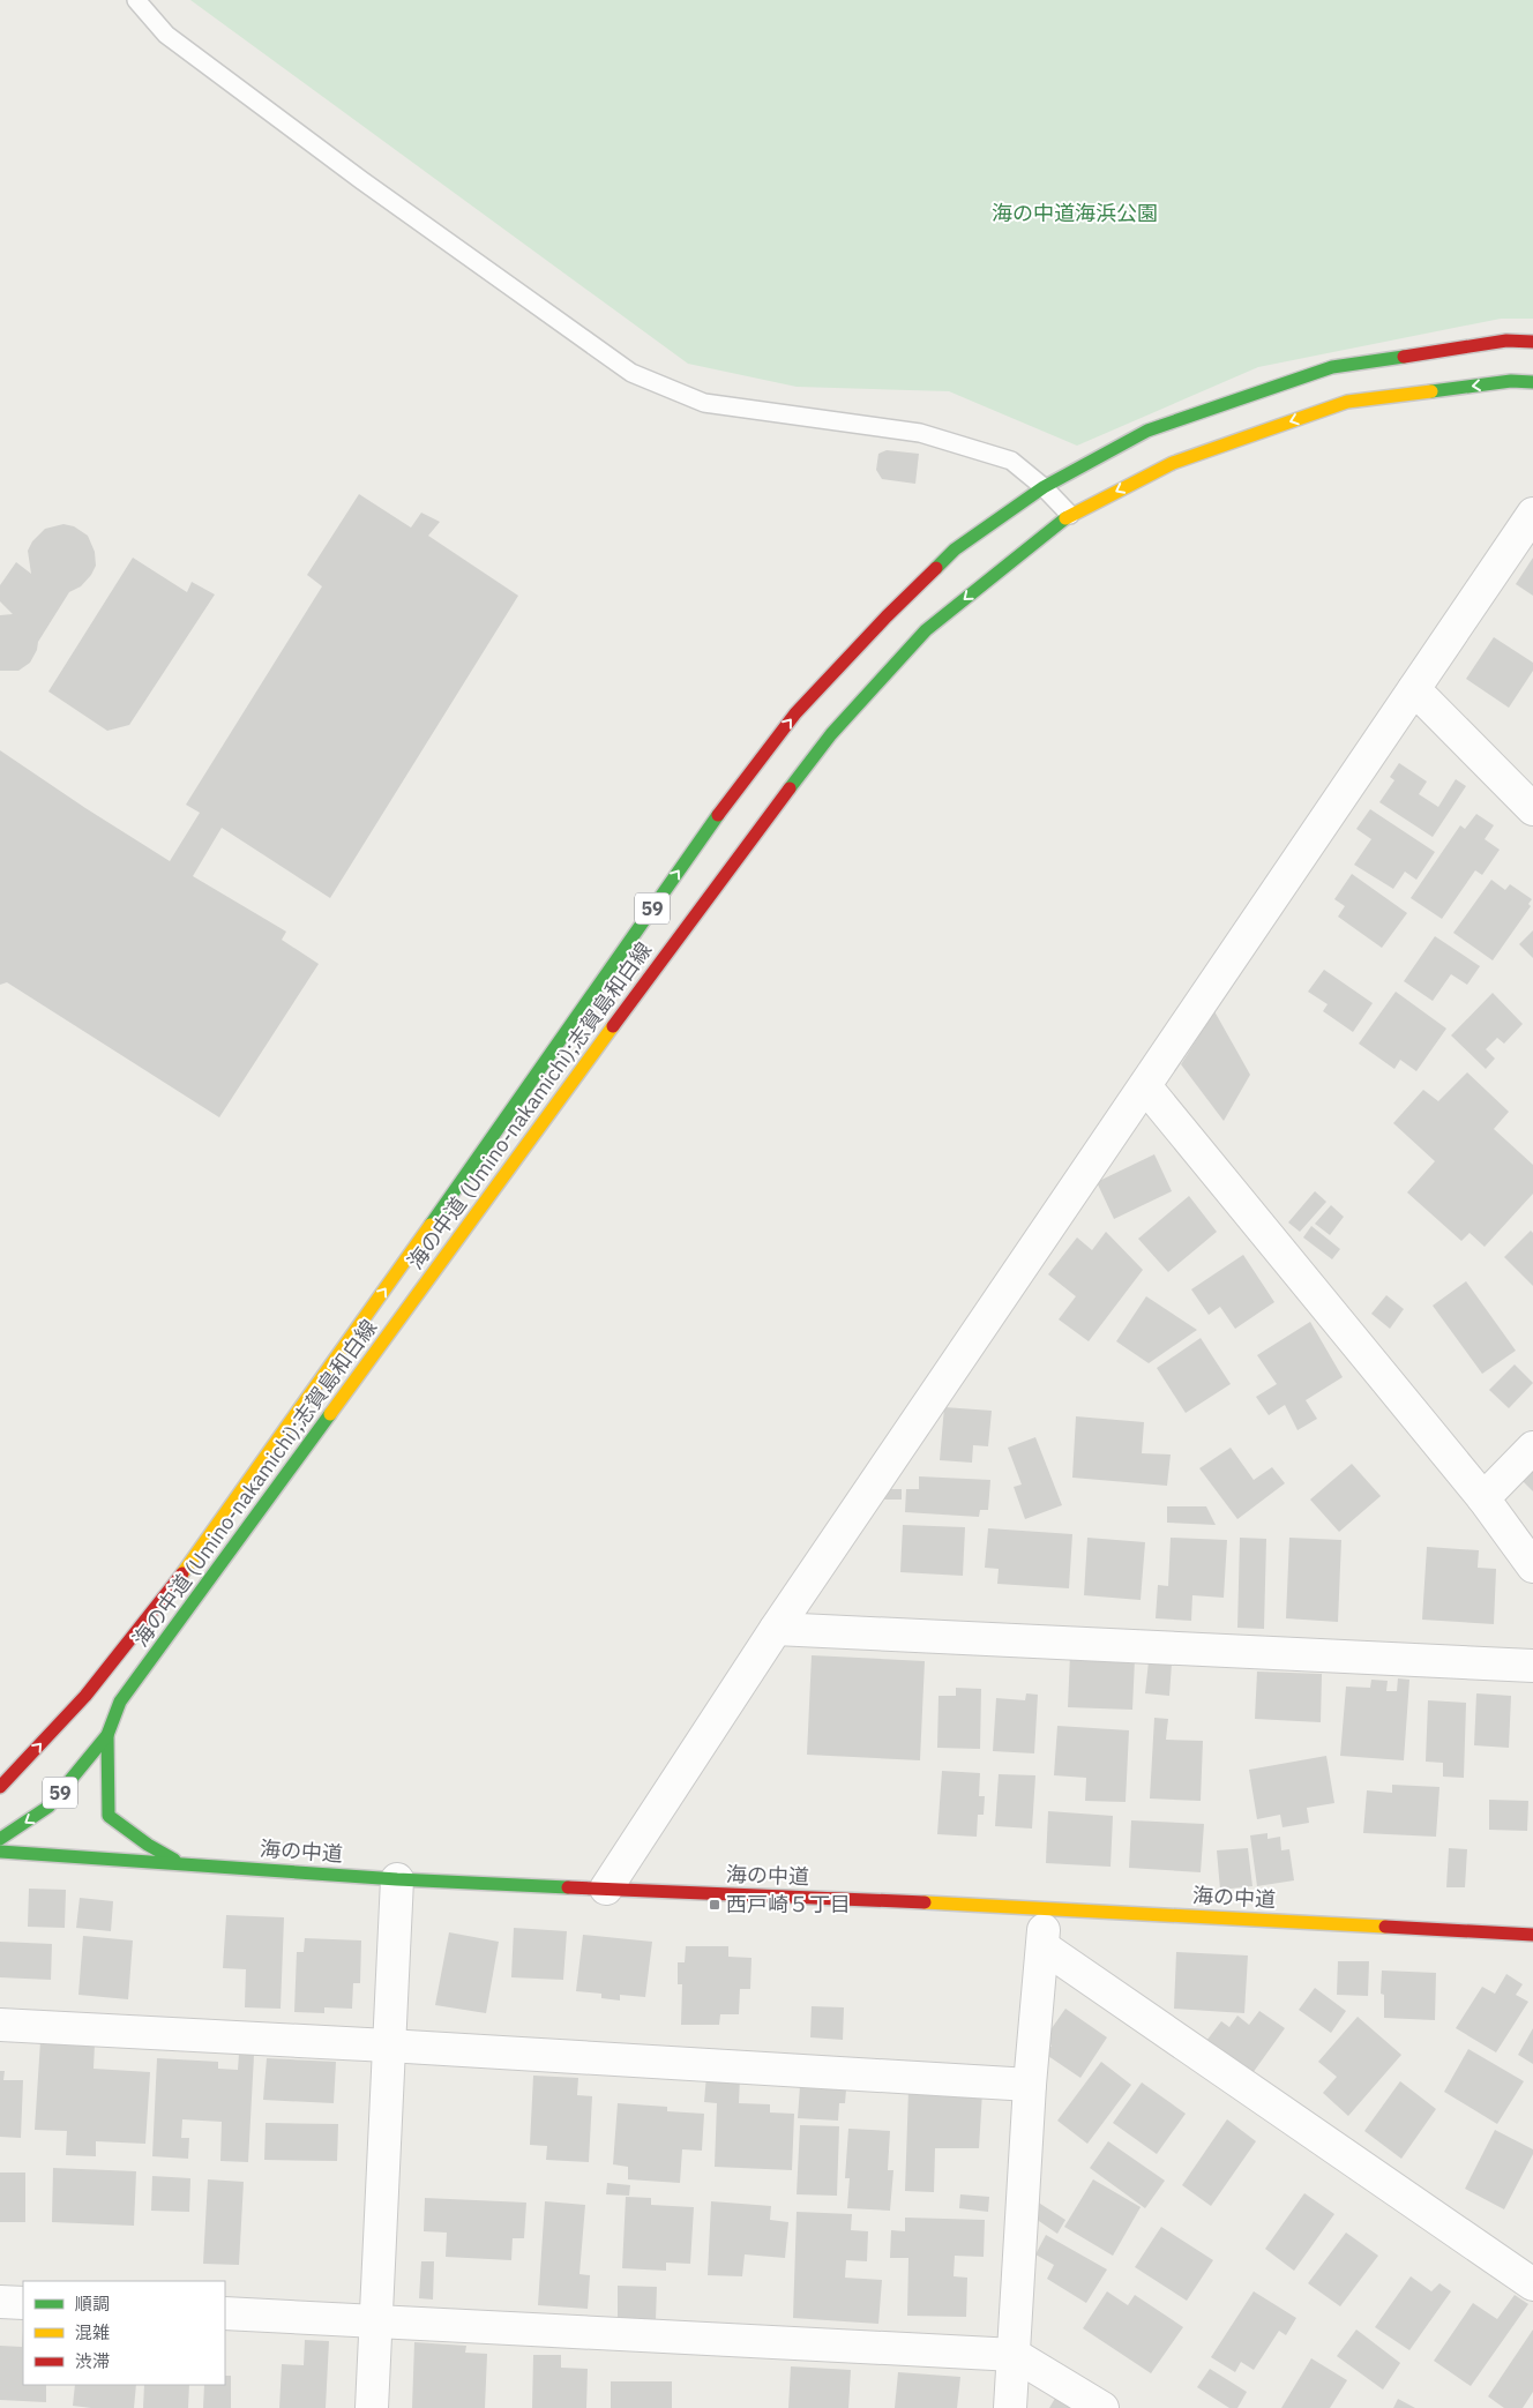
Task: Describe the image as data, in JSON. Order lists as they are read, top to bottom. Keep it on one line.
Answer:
{"streets":{"main road":["59","海の中道 (Umino-nakamichi);志賀島和白線","海の中道"]},"parks":["海の中道海浜公園"],"places":{"transit":["西戸崎５丁目"]},"legend":["順調","混雑","渋滞"]}
